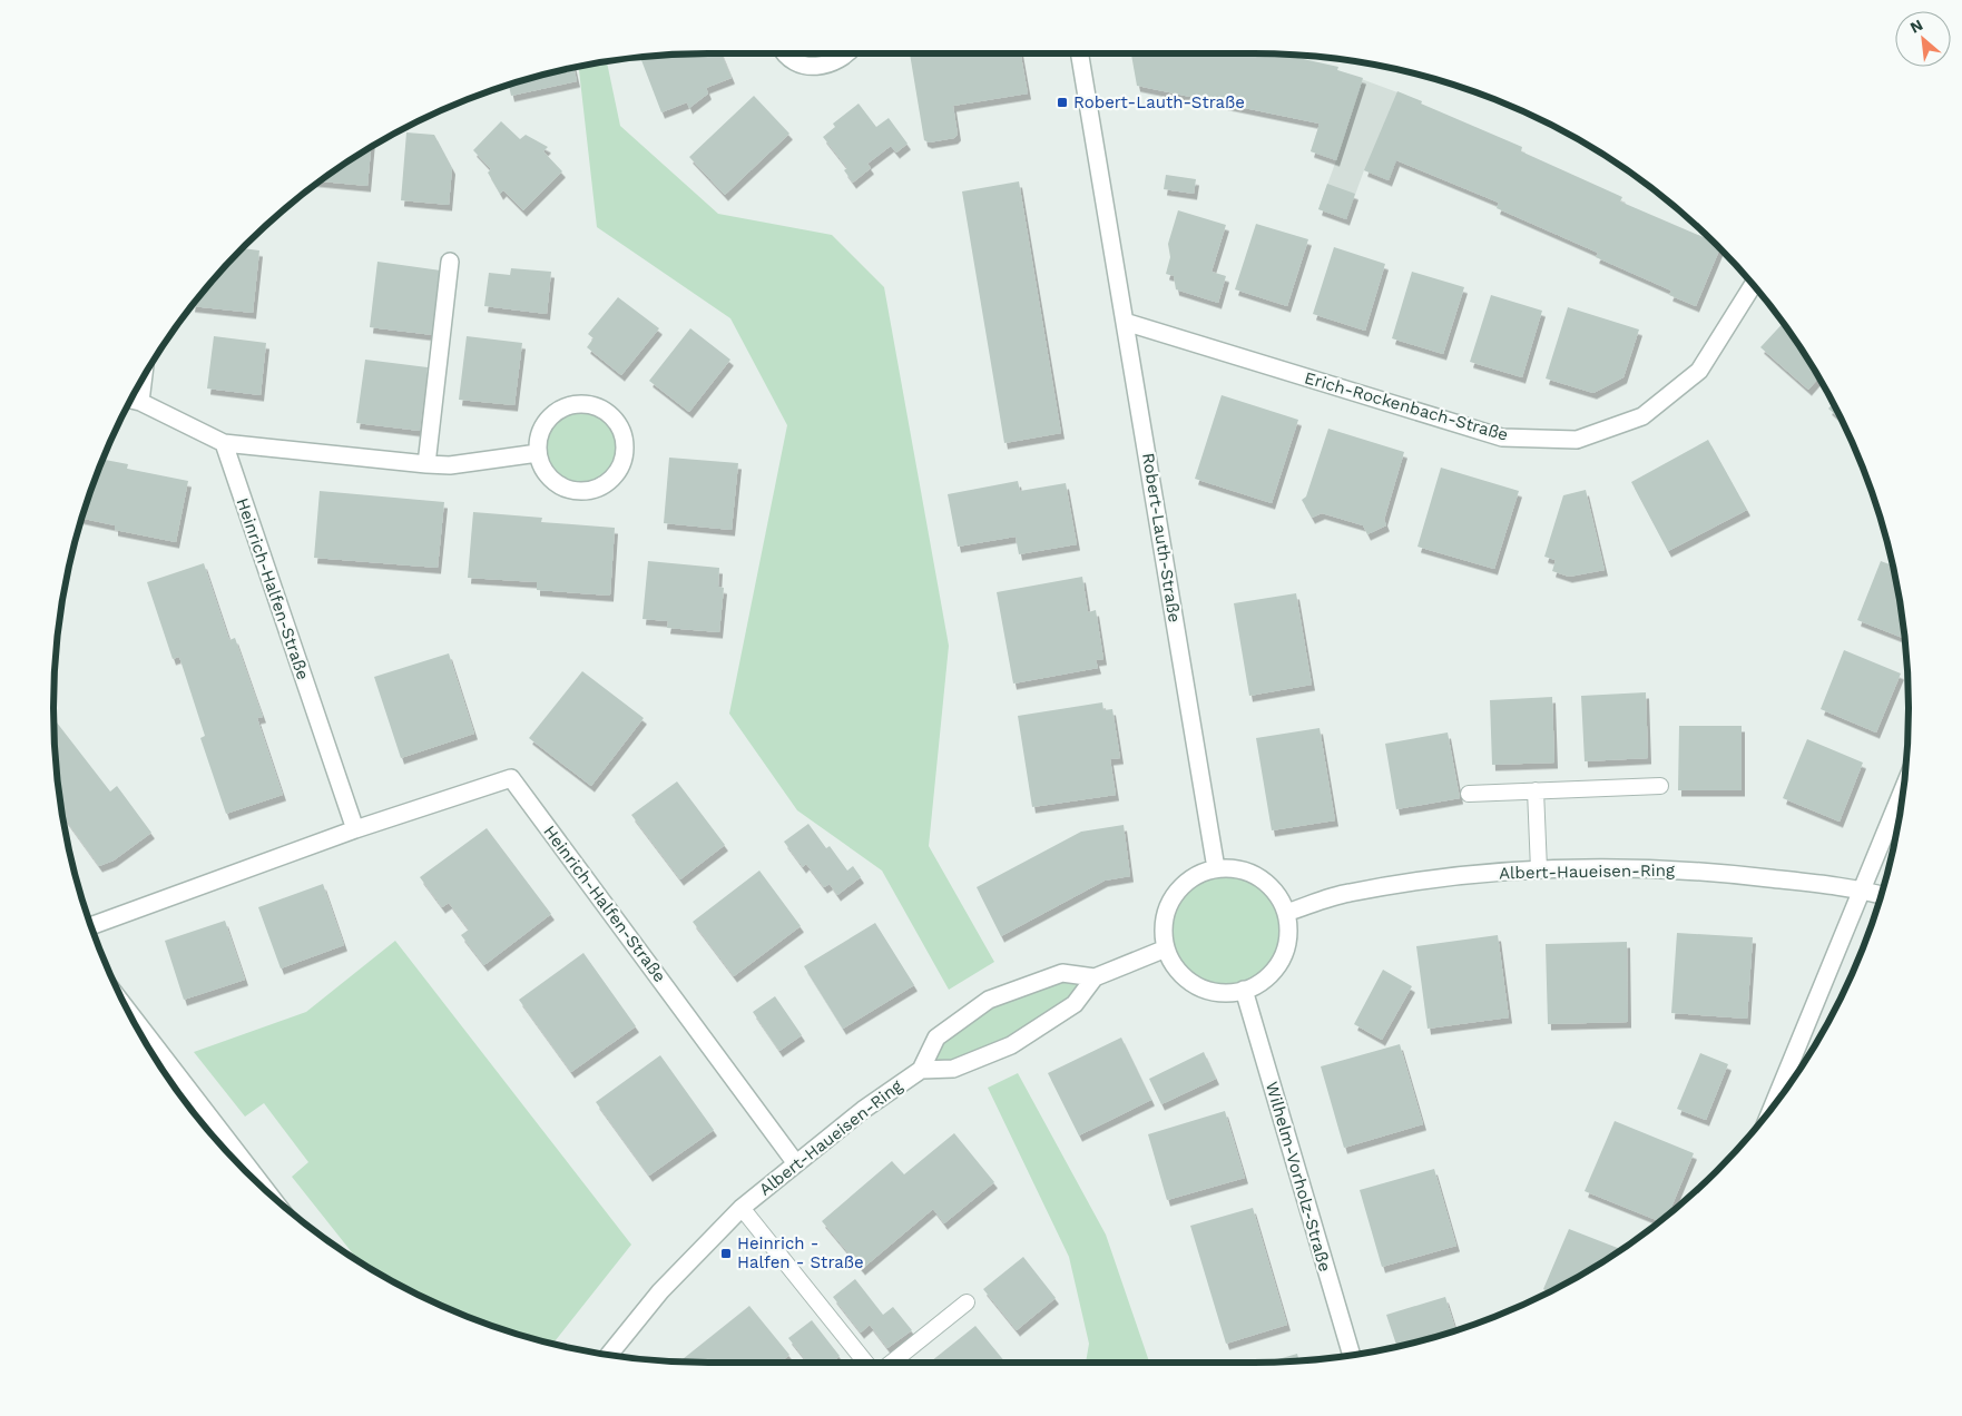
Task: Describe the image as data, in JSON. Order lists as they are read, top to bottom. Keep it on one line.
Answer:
{"streets":{"street":["Erich-Rockenbach-Straße","Robert-Lauth-Straße","Heinrich-Halfen-Straße","Albert-Haueisen-Ring","Wilhelm-Vorholz-Straße"]},"crossings":[["Erich-Rockenbach-Straße","Robert-Lauth-Straße"],["Robert-Lauth-Straße","Albert-Haueisen-Ring"],["Robert-Lauth-Straße","Wilhelm-Vorholz-Straße"],["Heinrich-Halfen-Straße","Albert-Haueisen-Ring"],["Albert-Haueisen-Ring","Wilhelm-Vorholz-Straße"]],"places":{"transit":["Robert-Lauth-Straße","Heinrich - Halfen - Straße"]},"north":"top left"}
